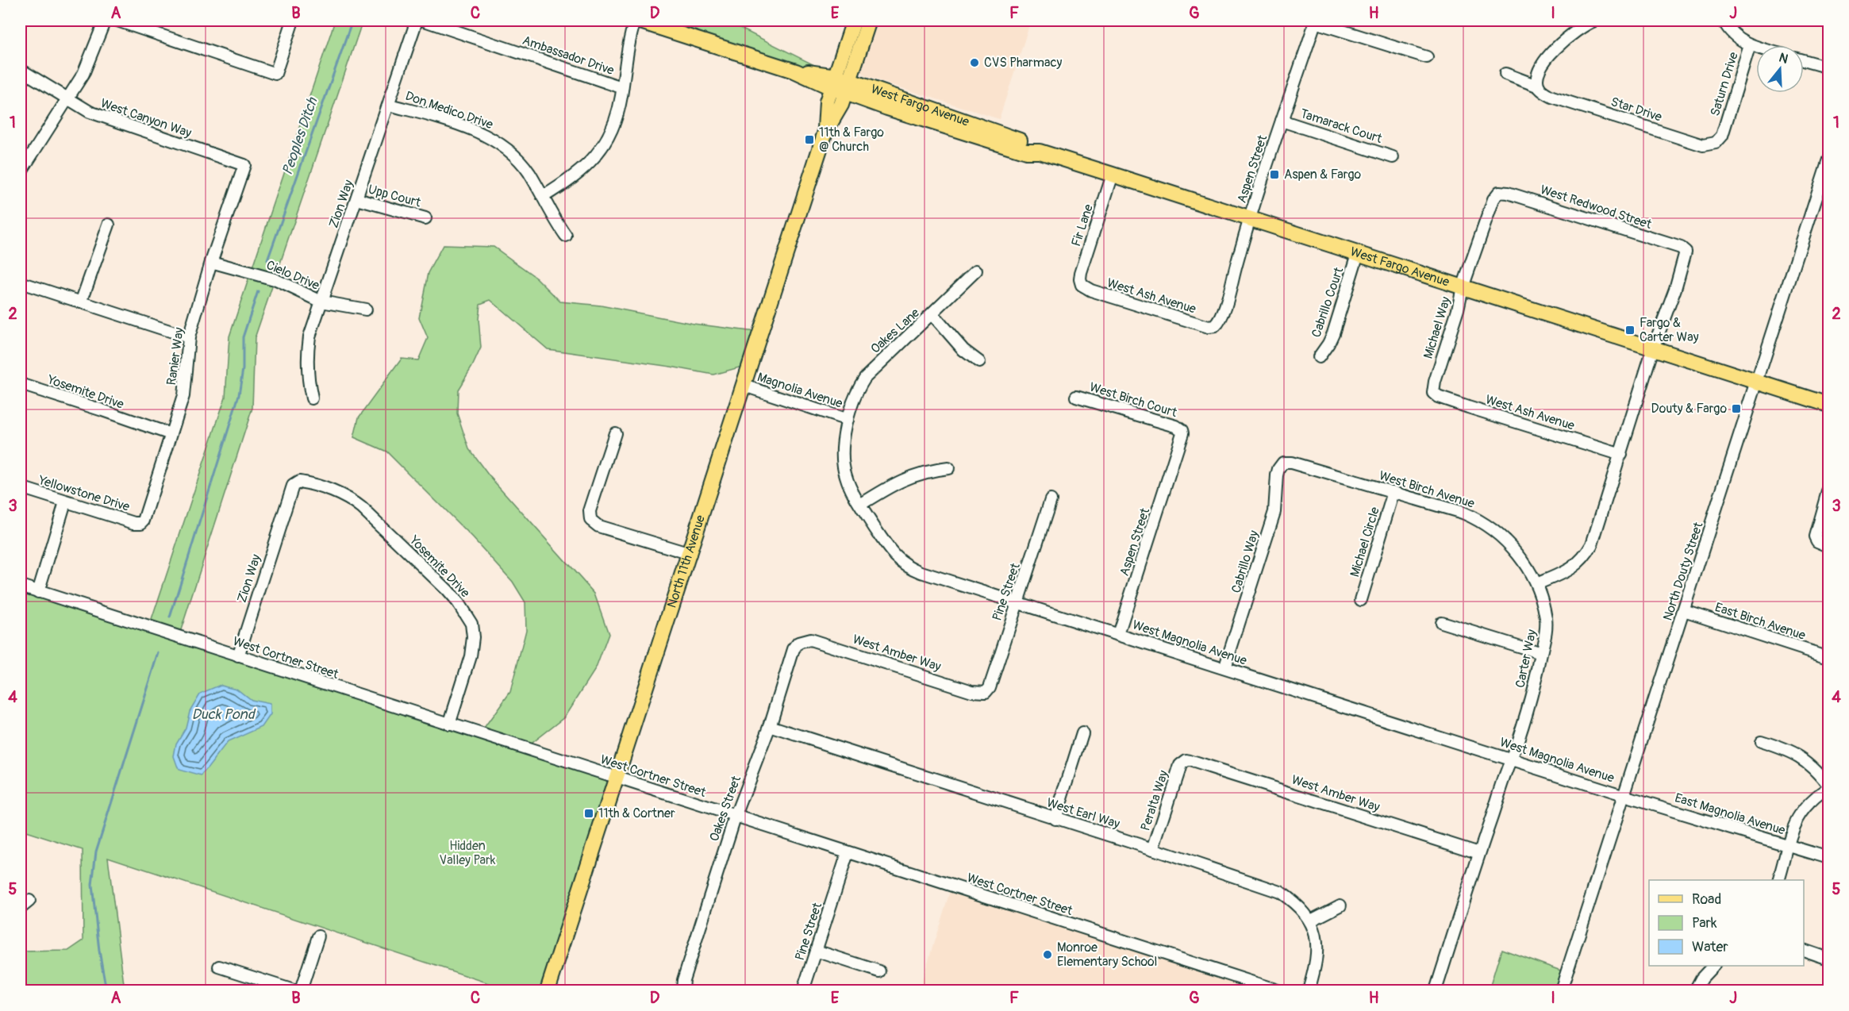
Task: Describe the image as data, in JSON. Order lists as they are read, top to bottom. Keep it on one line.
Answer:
{"streets":{"main road":["West Fargo Avenue","North 11th Avenue"],"street":["Ambassador Drive","Saturn Drive","Star Drive","Don Medico Drive","West Canyon Way","Tamarack Court","Aspen Street","Upp Court","Zion Way","West Redwood Street","Fir Lane","Cielo Drive","West Ash Avenue","Cabrillo Court","Michael Way","Oakes Lane","Ranier Way","Magnolia Avenue","Yosemite Drive","West Birch Court","West Birch Avenue","Yellowstone Drive","Michael Circle","Cabrillo Way","North Douty Street","Pine Street","East Birch Avenue","West Magnolia Avenue","West Amber Way","West Cortner Street","Carter Way","Peralta Way","Oakes Street","West Earl Way","East Magnolia Avenue"]},"crossings":[["Saturn Drive","Star Drive"],["West Fargo Avenue","Aspen Street"],["West Fargo Avenue","West Redwood Street"],["West Fargo Avenue","Fir Lane"],["West Fargo Avenue","Cabrillo Court"],["West Fargo Avenue","Michael Way"],["West Fargo Avenue","North 11th Avenue"],["West Fargo Avenue","North Douty Street"],["Don Medico Drive","Zion Way"],["West Canyon Way","Ranier Way"],["Tamarack Court","Aspen Street"],["Aspen Street","West Ash Avenue"],["Aspen Street","West Birch Court"],["Aspen Street","West Magnolia Avenue"],["Upp Court","Zion Way"],["Zion Way","Cielo Drive"],["Zion Way","Yosemite Drive"],["Zion Way","West Cortner Street"],["West Redwood Street","Michael Way"],["Fir Lane","West Ash Avenue"],["Cielo Drive","Ranier Way"],["West Ash Avenue","Michael Way"],["Oakes Lane","Magnolia Avenue"],["Oakes Lane","West Magnolia Avenue"],["Ranier Way","Yosemite Drive"],["Ranier Way","Yellowstone Drive"],["Magnolia Avenue","North 11th Avenue"],["Magnolia Avenue","West Magnolia Avenue"],["Yosemite Drive","West Cortner Street"],["West Birch Avenue","Michael Circle"],["West Birch Avenue","Cabrillo Way"],["West Birch Avenue","Carter Way"],["North 11th Avenue","West Cortner Street"],["Cabrillo Way","West Magnolia Avenue"],["North Douty Street","East Birch Avenue"],["North Douty Street","West Magnolia Avenue"],["North Douty Street","East Magnolia Avenue"],["Pine Street","West Magnolia Avenue"],["Pine Street","West Amber Way"],["Pine Street","West Cortner Street"],["West Magnolia Avenue","Carter Way"],["West Magnolia Avenue","East Magnolia Avenue"],["West Amber Way","Carter Way"],["West Amber Way","Peralta Way"],["West Amber Way","Oakes Street"],["West Cortner Street","Oakes Street"],["Peralta Way","West Earl Way"],["Oakes Street","West Earl Way"]],"water":["Peoples Ditch","Duck Pond"],"parks":["Hidden Valley Park"],"places":{"other":["CVS Pharmacy","Monroe Elementary School"],"transit":["11th & Fargo @ Church","Aspen & Fargo","Fargo & Carter Way","Douty & Fargo","11th & Cortner"]},"legend":["Road","Park","Water"],"north":"top","grid":{"columns":["A","B","C","D","E","F","G","H","I","J"],"rows":["1","2","3","4","5"]}}
